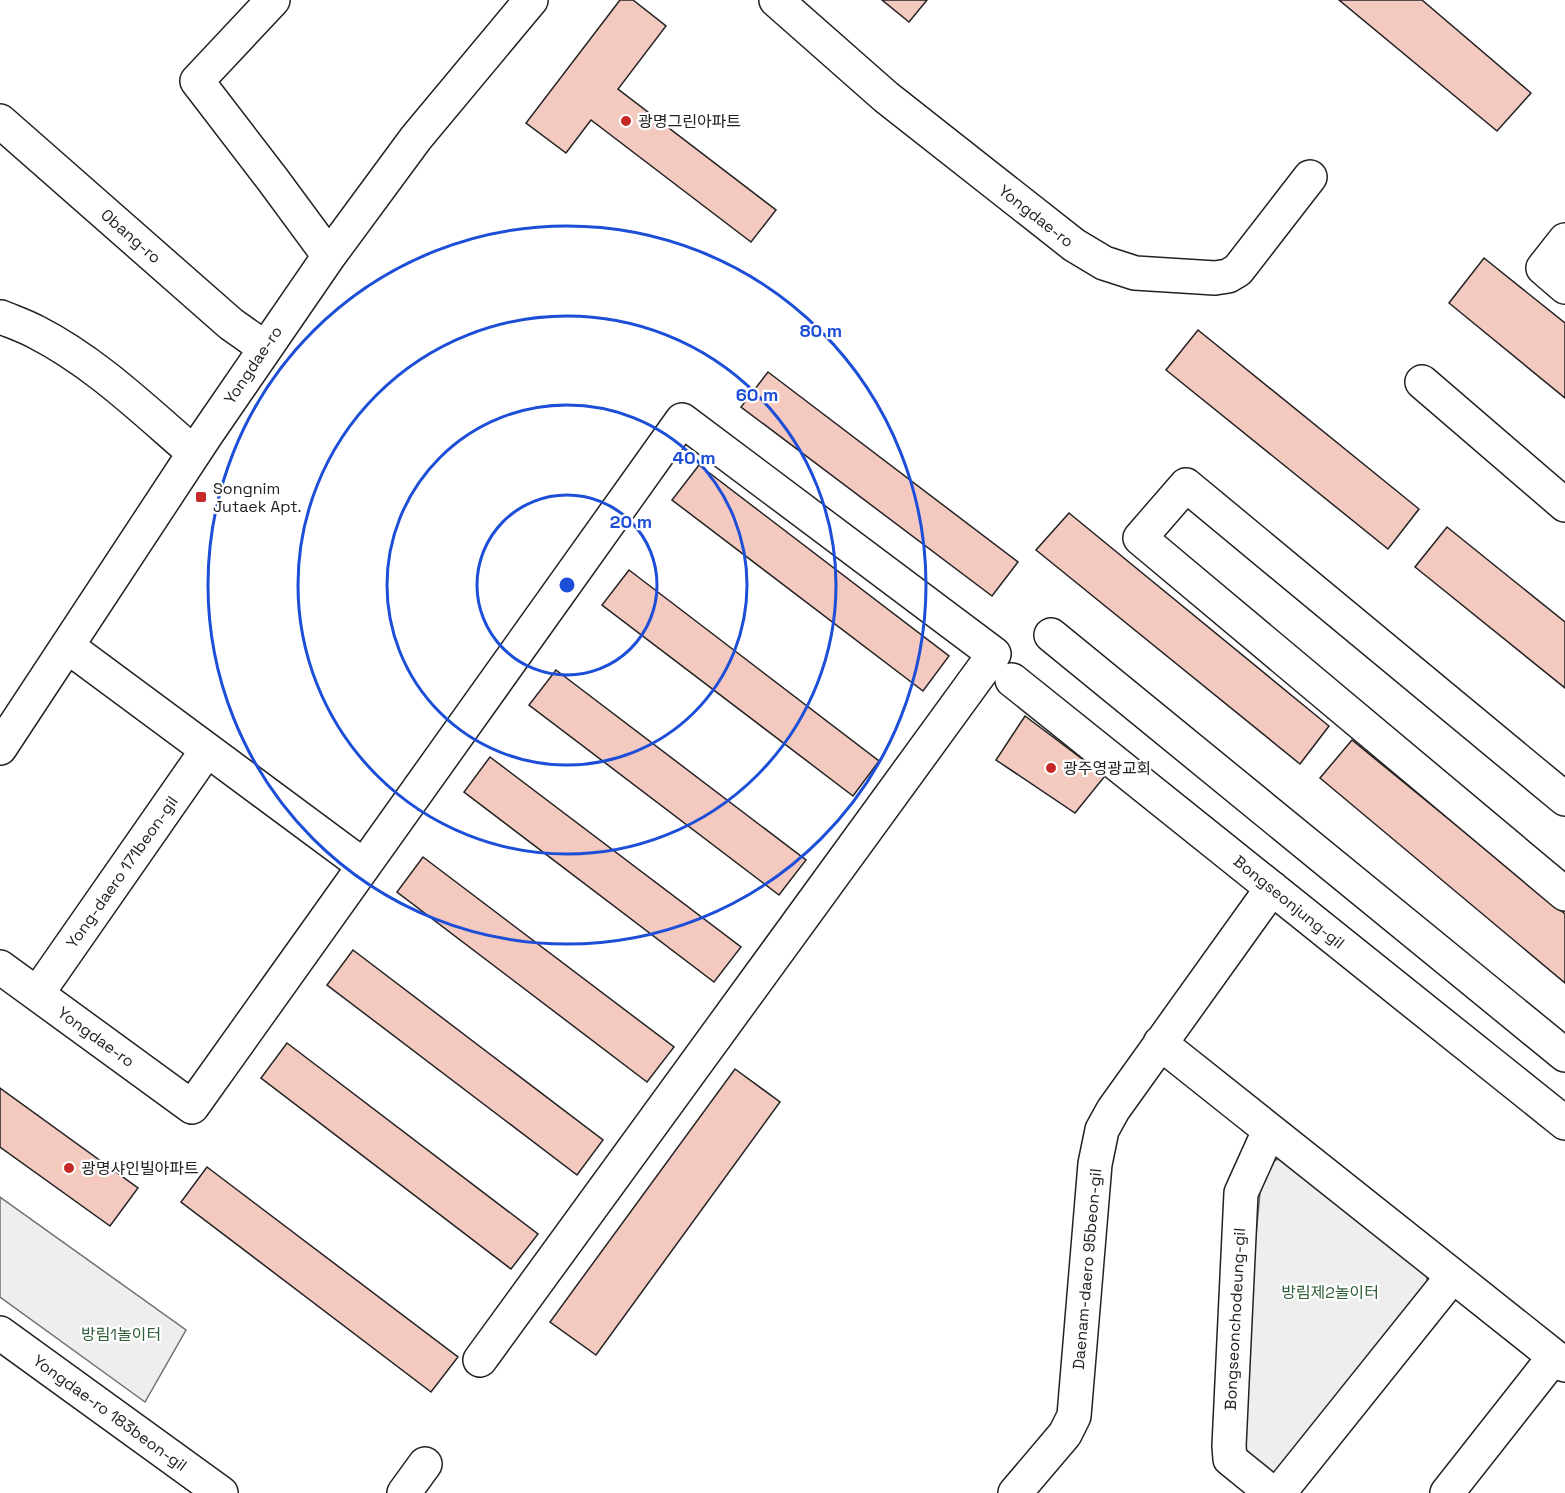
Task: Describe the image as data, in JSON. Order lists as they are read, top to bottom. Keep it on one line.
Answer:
{"streets":{"street":["Yongdae-ro","Obang-ro","Yong-daero 171beon-gil","Bongseonjung-gil","Daenam-daero 95beon-gil","Bongseonchodeung-gil","Yongdae-ro 183beon-gil"]},"crossings":[["Yongdae-ro","Obang-ro"],["Yongdae-ro","Yong-daero 171beon-gil"],["Bongseonjung-gil","Daenam-daero 95beon-gil"]],"parks":["방림제2놀이터","방림1놀이터"],"places":{"other":["광명그린아파트","광주영광교회","광명샤인빌아파트"],"transit":["Songnim Jutaek Apt."]},"rings":["80 m","60 m","40 m","20 m"]}
